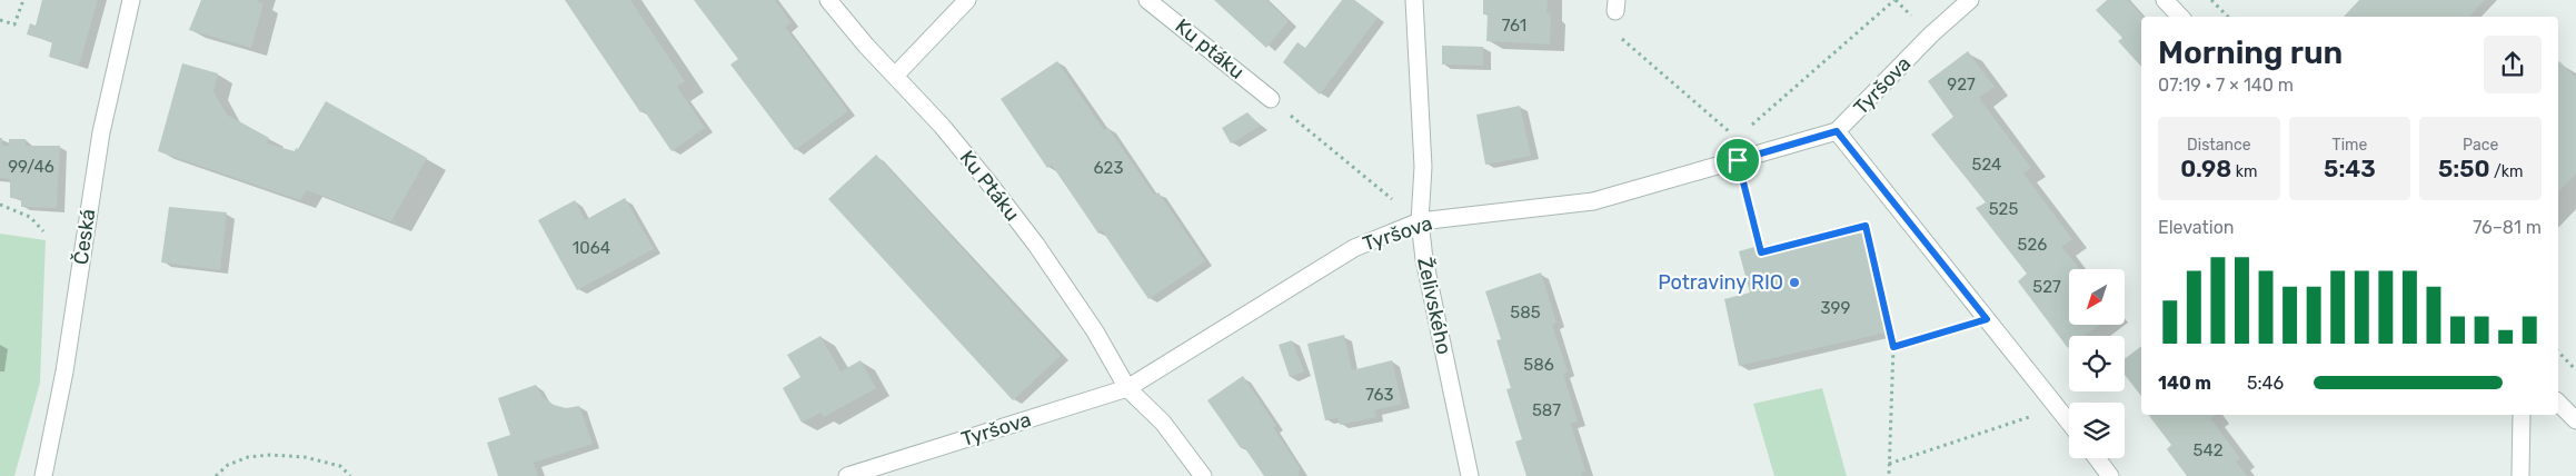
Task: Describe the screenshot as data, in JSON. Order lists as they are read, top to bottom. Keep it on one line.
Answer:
{"streets":{"street":["Ku ptáku","Tyršova","Ku Ptáku","Česká","Želivského"]},"crossings":[["Tyršova","Ku Ptáku"],["Tyršova","Želivského"]],"places":["Potraviny RIO"],"house_numbers":["761","927","524","99/46","623","525","526","1064","527","399","585","586","763","587","542"],"north":"bottom left","page":{"heading":["Morning run","07:19 · 7 × 140 m"],"stats":[["Distance","0.98 km"],["Time","5:43"],["Pace","5:50 /km"]],"chart":["Elevation","76–81 m"],"list":[{"name":"140 m","note":"5:46"}]}}
